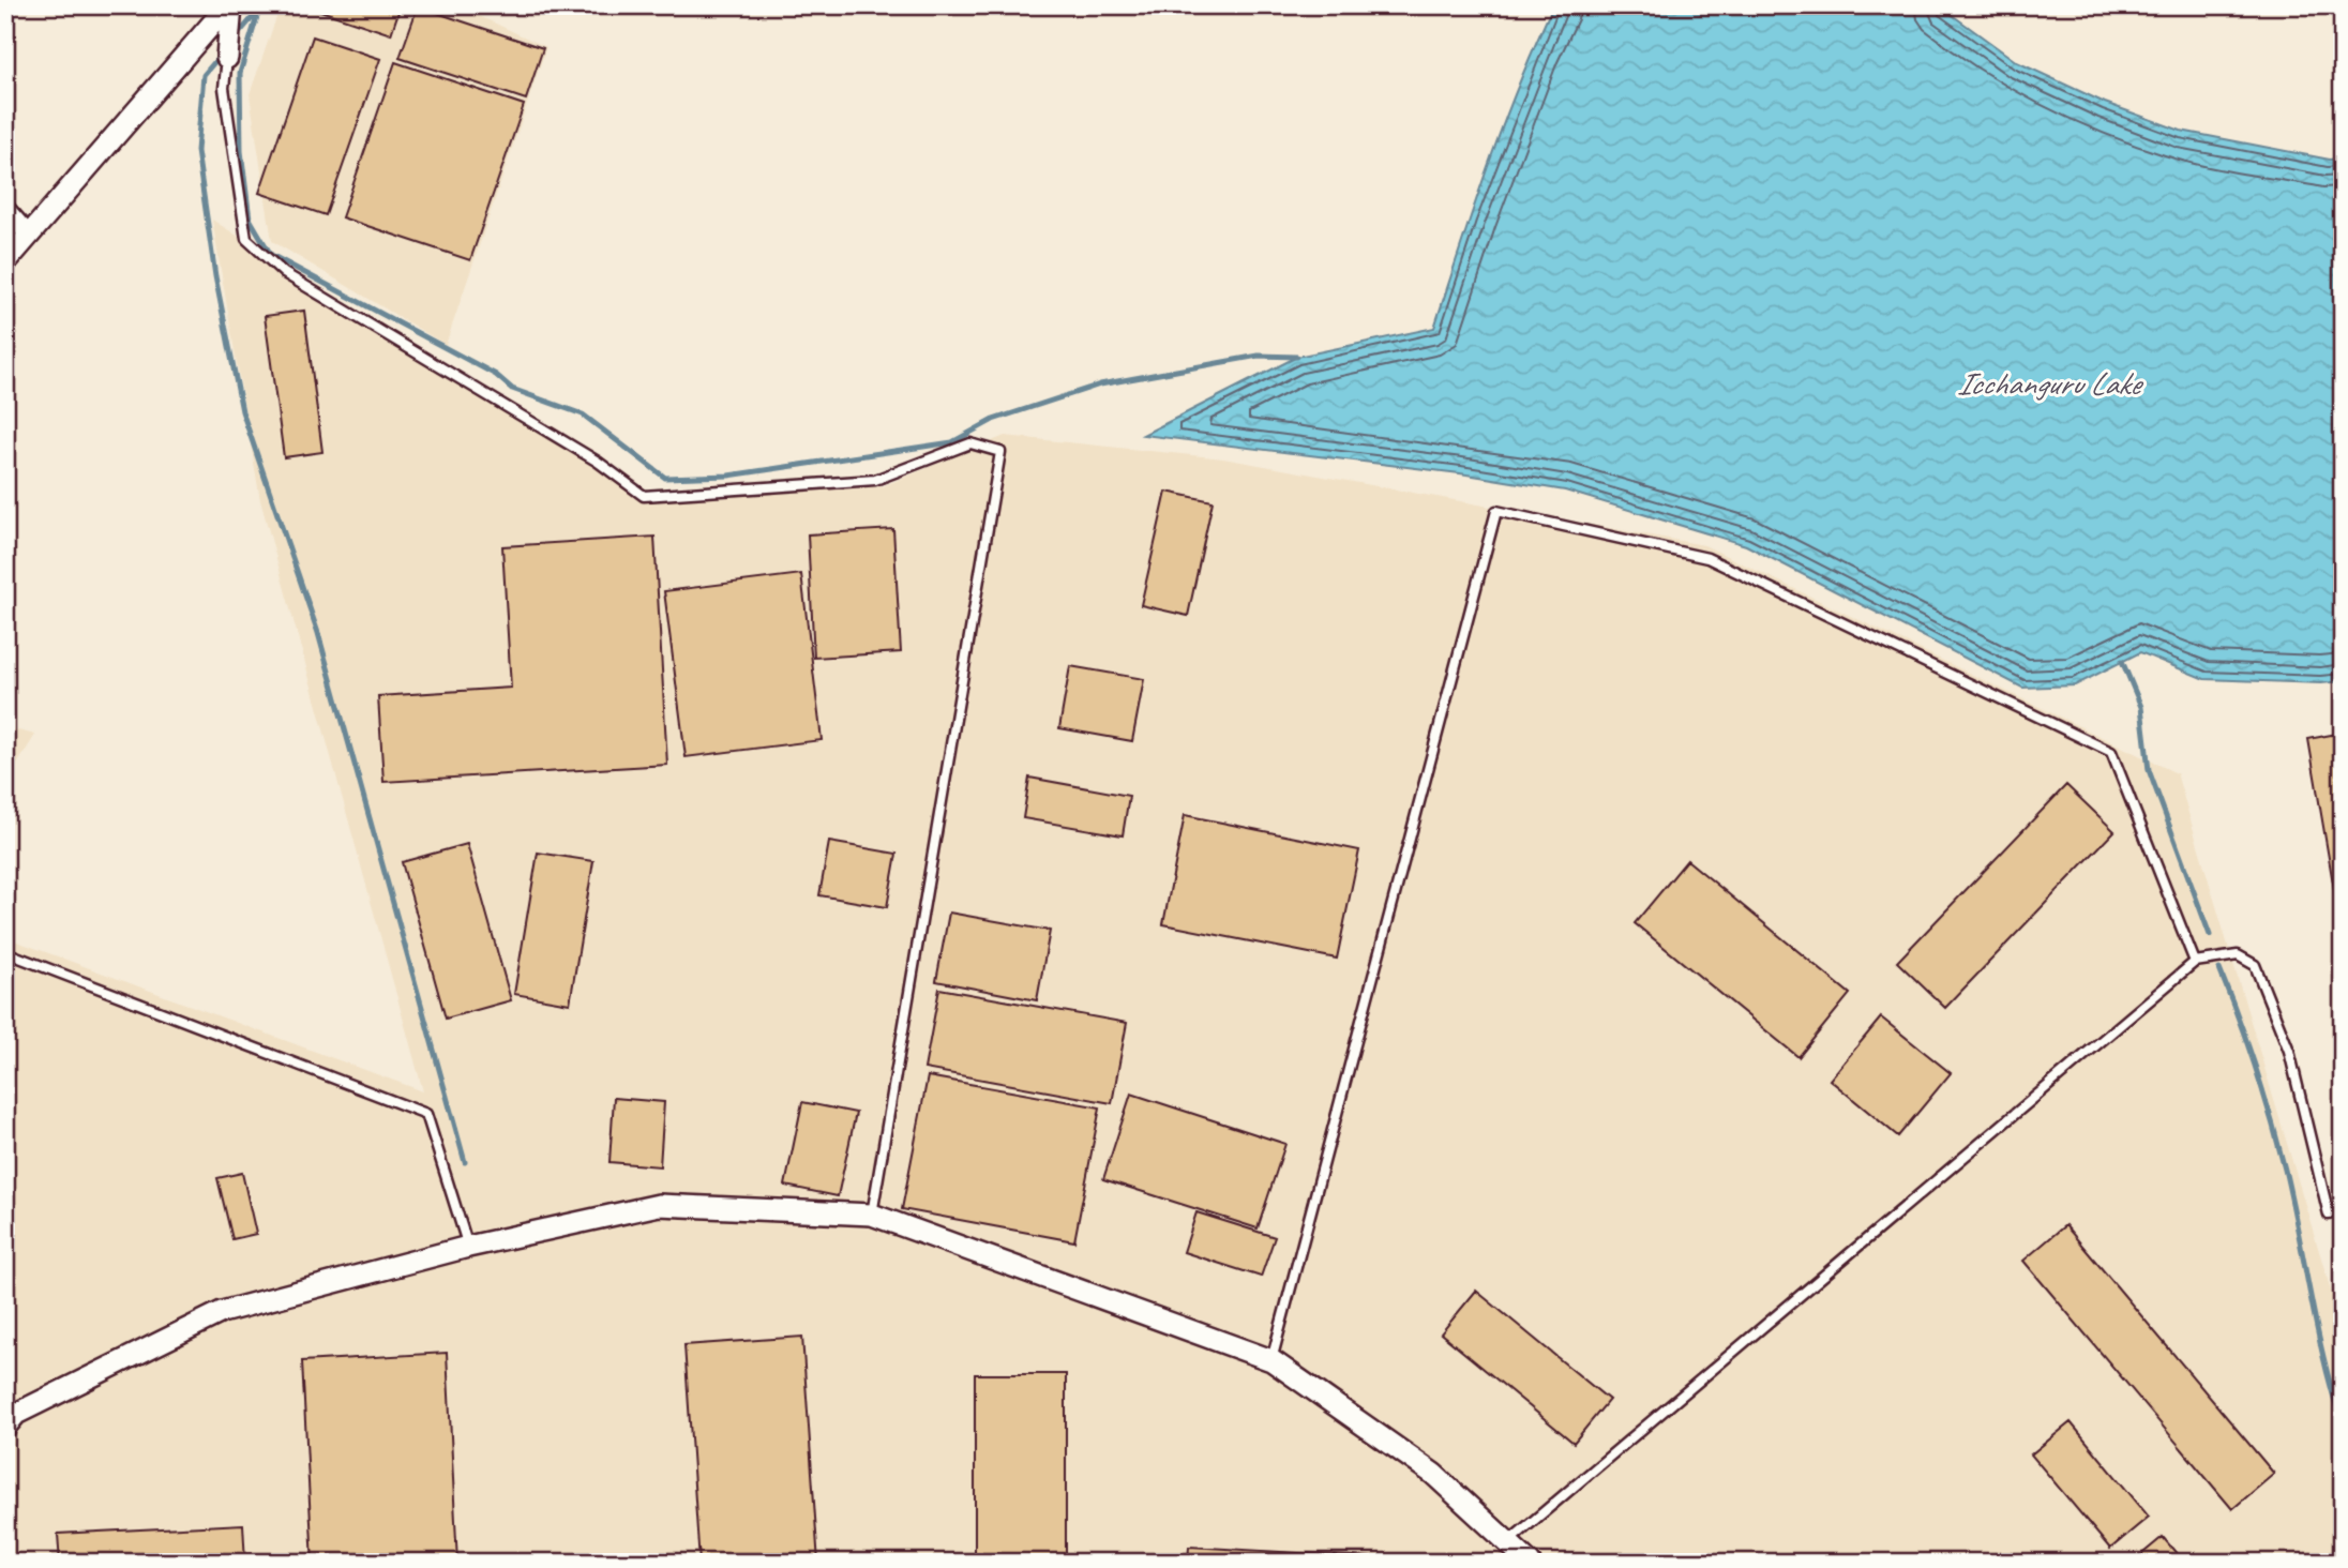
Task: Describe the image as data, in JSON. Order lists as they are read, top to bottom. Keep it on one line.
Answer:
{"water":["Icchanguru Lake"]}
